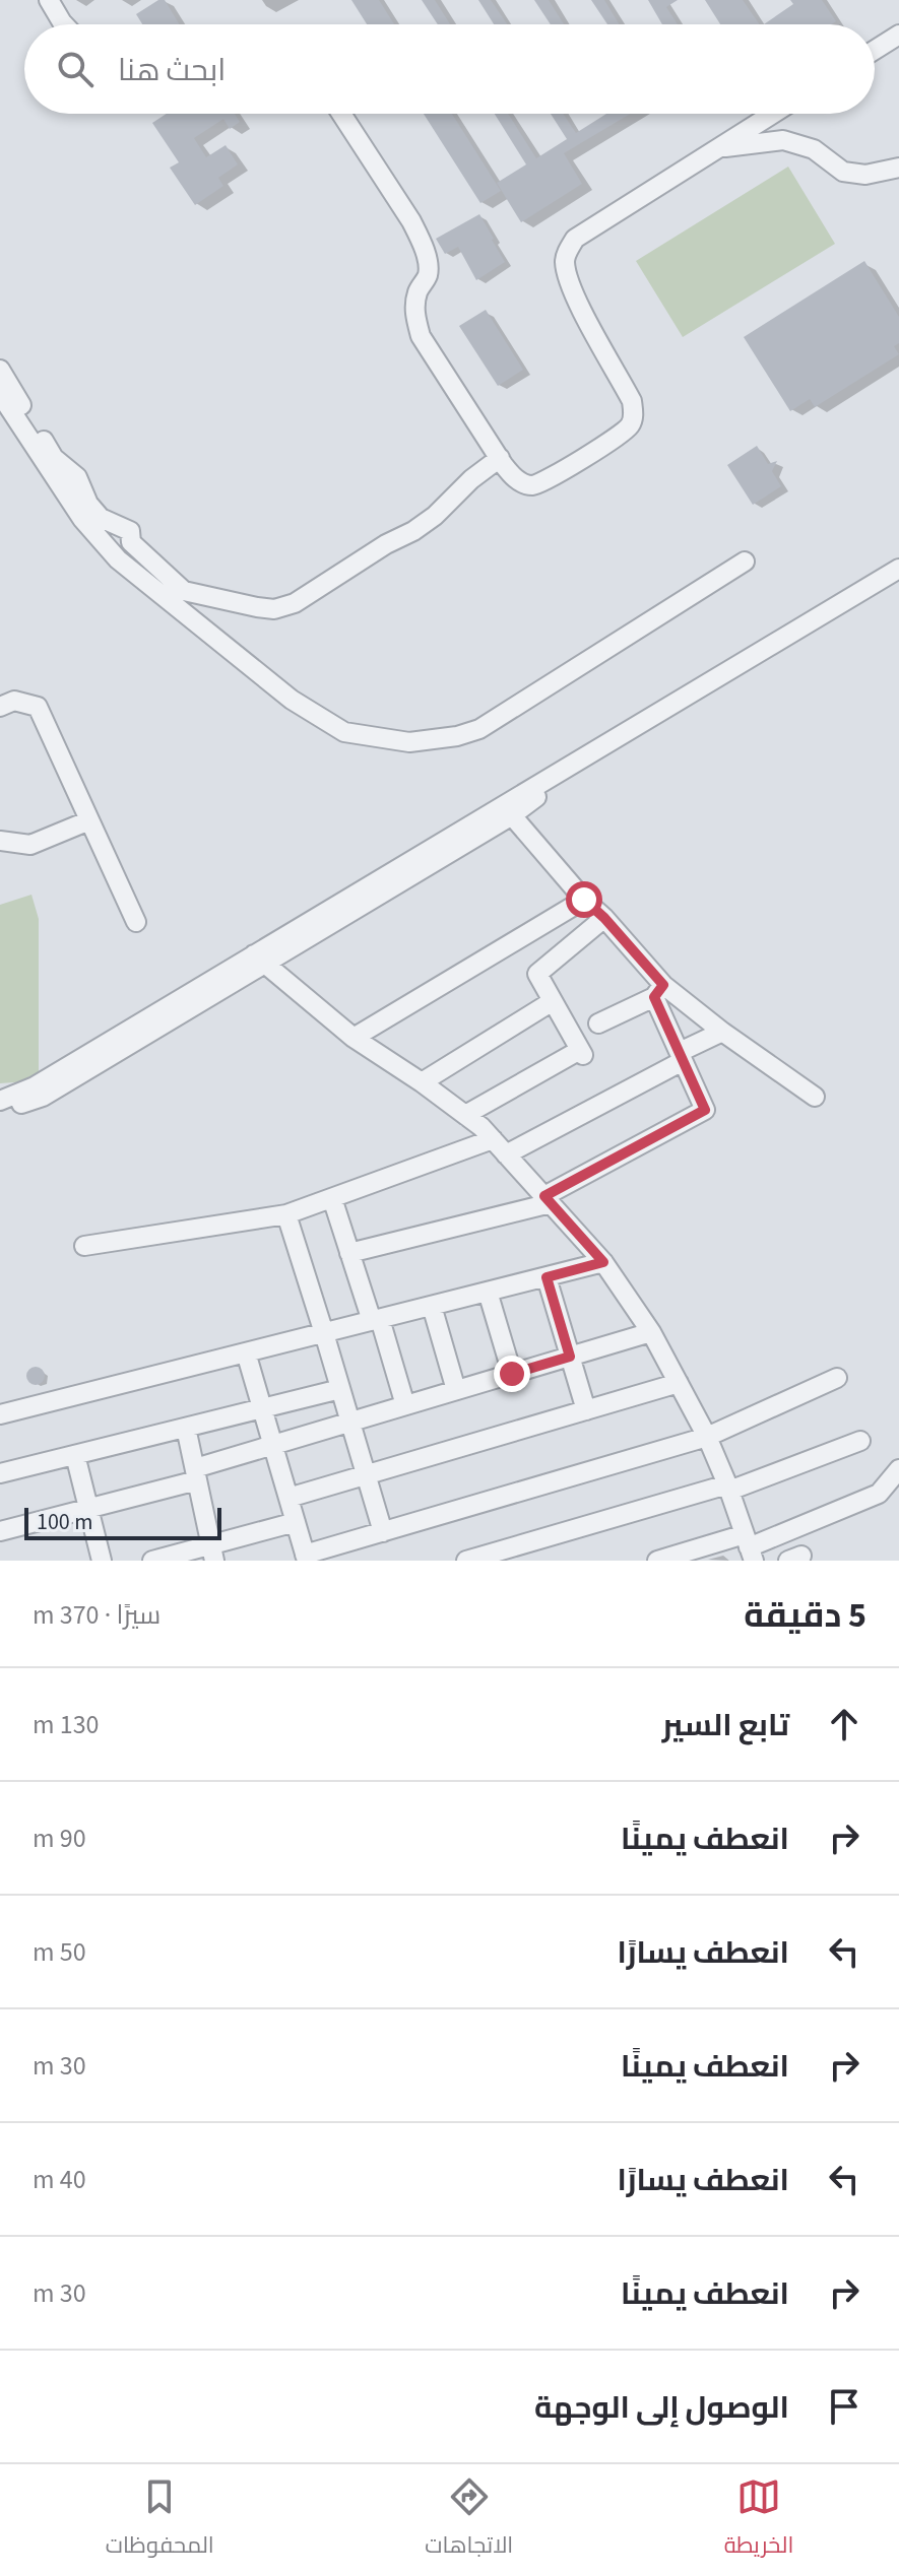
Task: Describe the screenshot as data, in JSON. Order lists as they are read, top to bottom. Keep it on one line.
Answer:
{"scale_bar":"100 m","page":{"search":"ابحث هنا","scale":"100 m","heading":["5 دقيقة","سيرًا · 370 m"],"list":[["تابع السير","130 m"],["انعطف يمينًا","90 m"],["انعطف يسارًا","50 m"],["انعطف يمينًا","30 m"],["انعطف يسارًا","40 m"],["انعطف يمينًا","30 m"],"الوصول إلى الوجهة"],"nav":["الخريطة","الاتجاهات","المحفوظات"]}}
